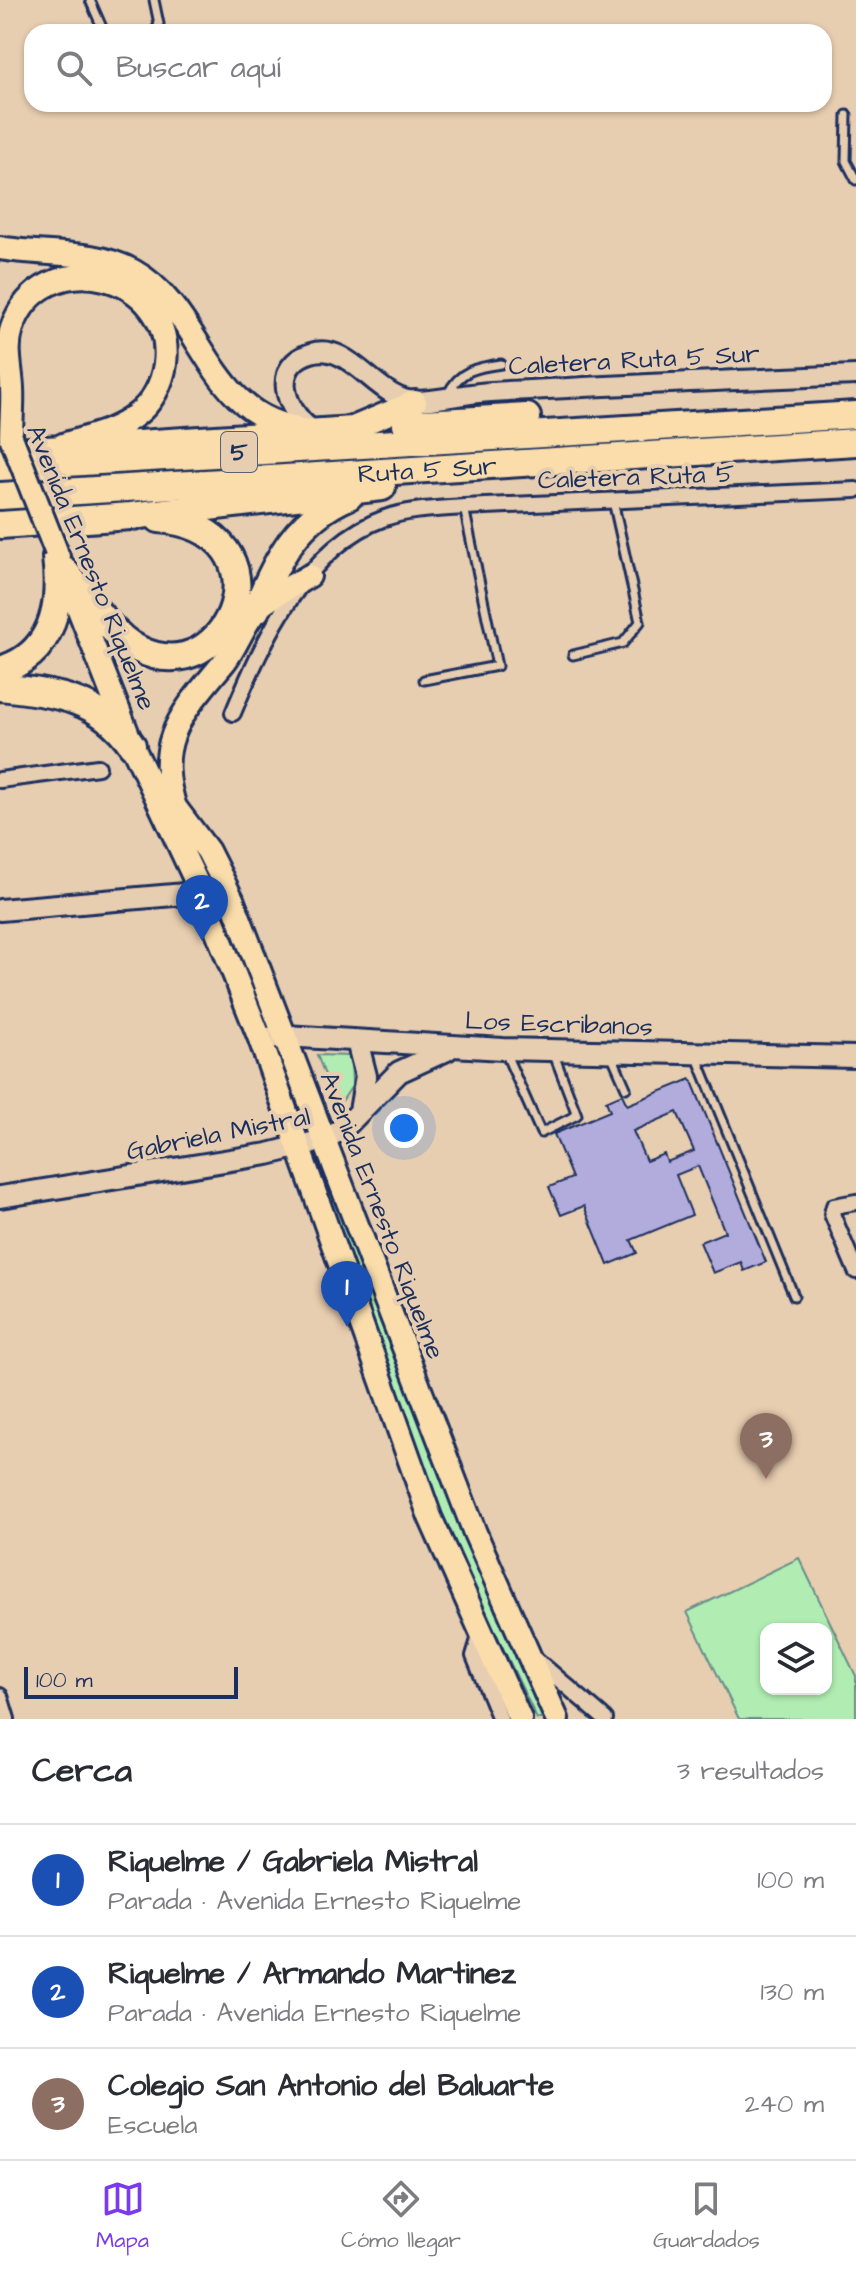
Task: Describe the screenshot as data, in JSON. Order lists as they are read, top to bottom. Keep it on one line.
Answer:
{"streets":{"highway":["5","Ruta 5 Sur"],"main road":["Avenida Ernesto Riquelme","Los Escribanos","Gabriela Mistral"],"street":["Caletera Ruta 5 Sur","Caletera Ruta 5"]},"crossings":[["Avenida Ernesto Riquelme","Los Escribanos"],["Avenida Ernesto Riquelme","Gabriela Mistral"],["Los Escribanos","Gabriela Mistral"]],"scale_bar":"100 m","page":{"search":"Buscar aquí","pins":["2","1","3"],"scale":"100 m","heading":["Cerca","3 resultados"],"list":[{"mark":"1","name":"Riquelme / Gabriela Mistral","note":"Parada · Avenida Ernesto Riquelme","value":"100 m"},{"mark":"2","name":"Riquelme / Armando Martinez","note":"Parada · Avenida Ernesto Riquelme","value":"130 m"},{"mark":"3","name":"Colegio San Antonio del Baluarte","note":"Escuela","value":"240 m"}],"nav":["Mapa","Cómo llegar","Guardados"]}}
